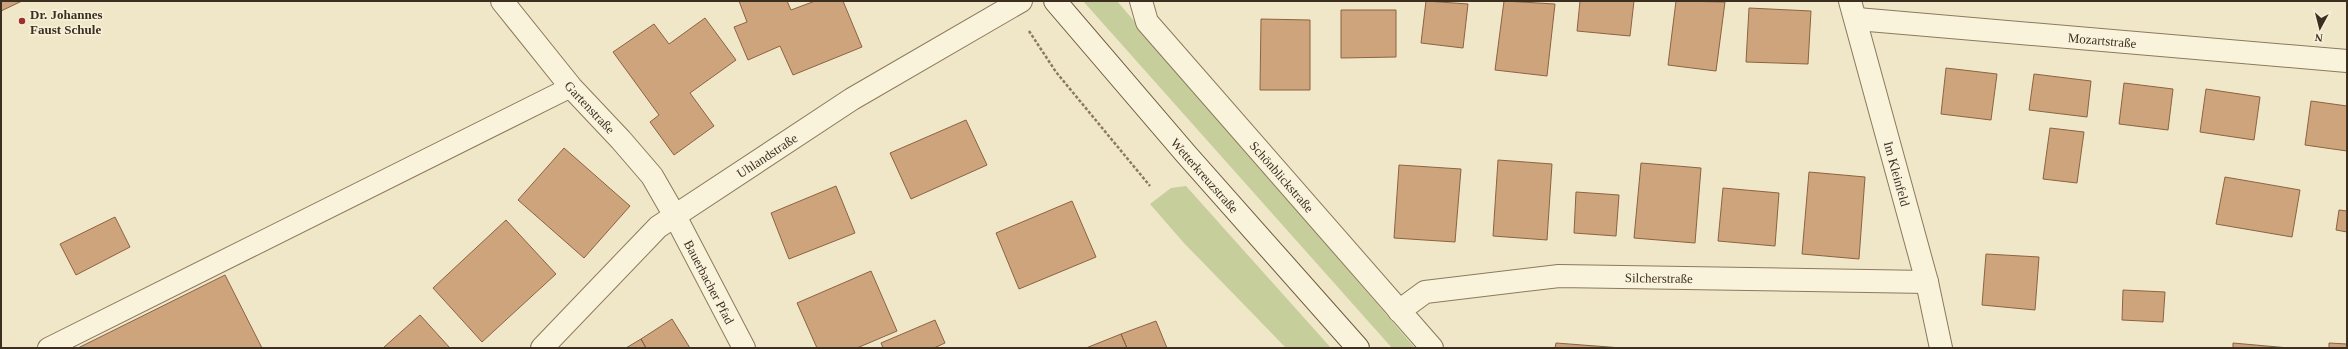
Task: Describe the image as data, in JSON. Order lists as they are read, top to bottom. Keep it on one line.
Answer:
{"streets":{"street":["Mozartstraße","Gartenstraße","Uhlandstraße","Im Kleinfeld","Wetterkreuzstraße","Schönblickstraße","Silcherstraße","Bauerbacher Pfad"]},"crossings":[["Mozartstraße","Im Kleinfeld"],["Gartenstraße","Uhlandstraße"],["Gartenstraße","Bauerbacher Pfad"],["Uhlandstraße","Bauerbacher Pfad"],["Im Kleinfeld","Silcherstraße"],["Schönblickstraße","Silcherstraße"]],"places":["Dr. Johannes Faust Schule"],"north":"bottom"}
